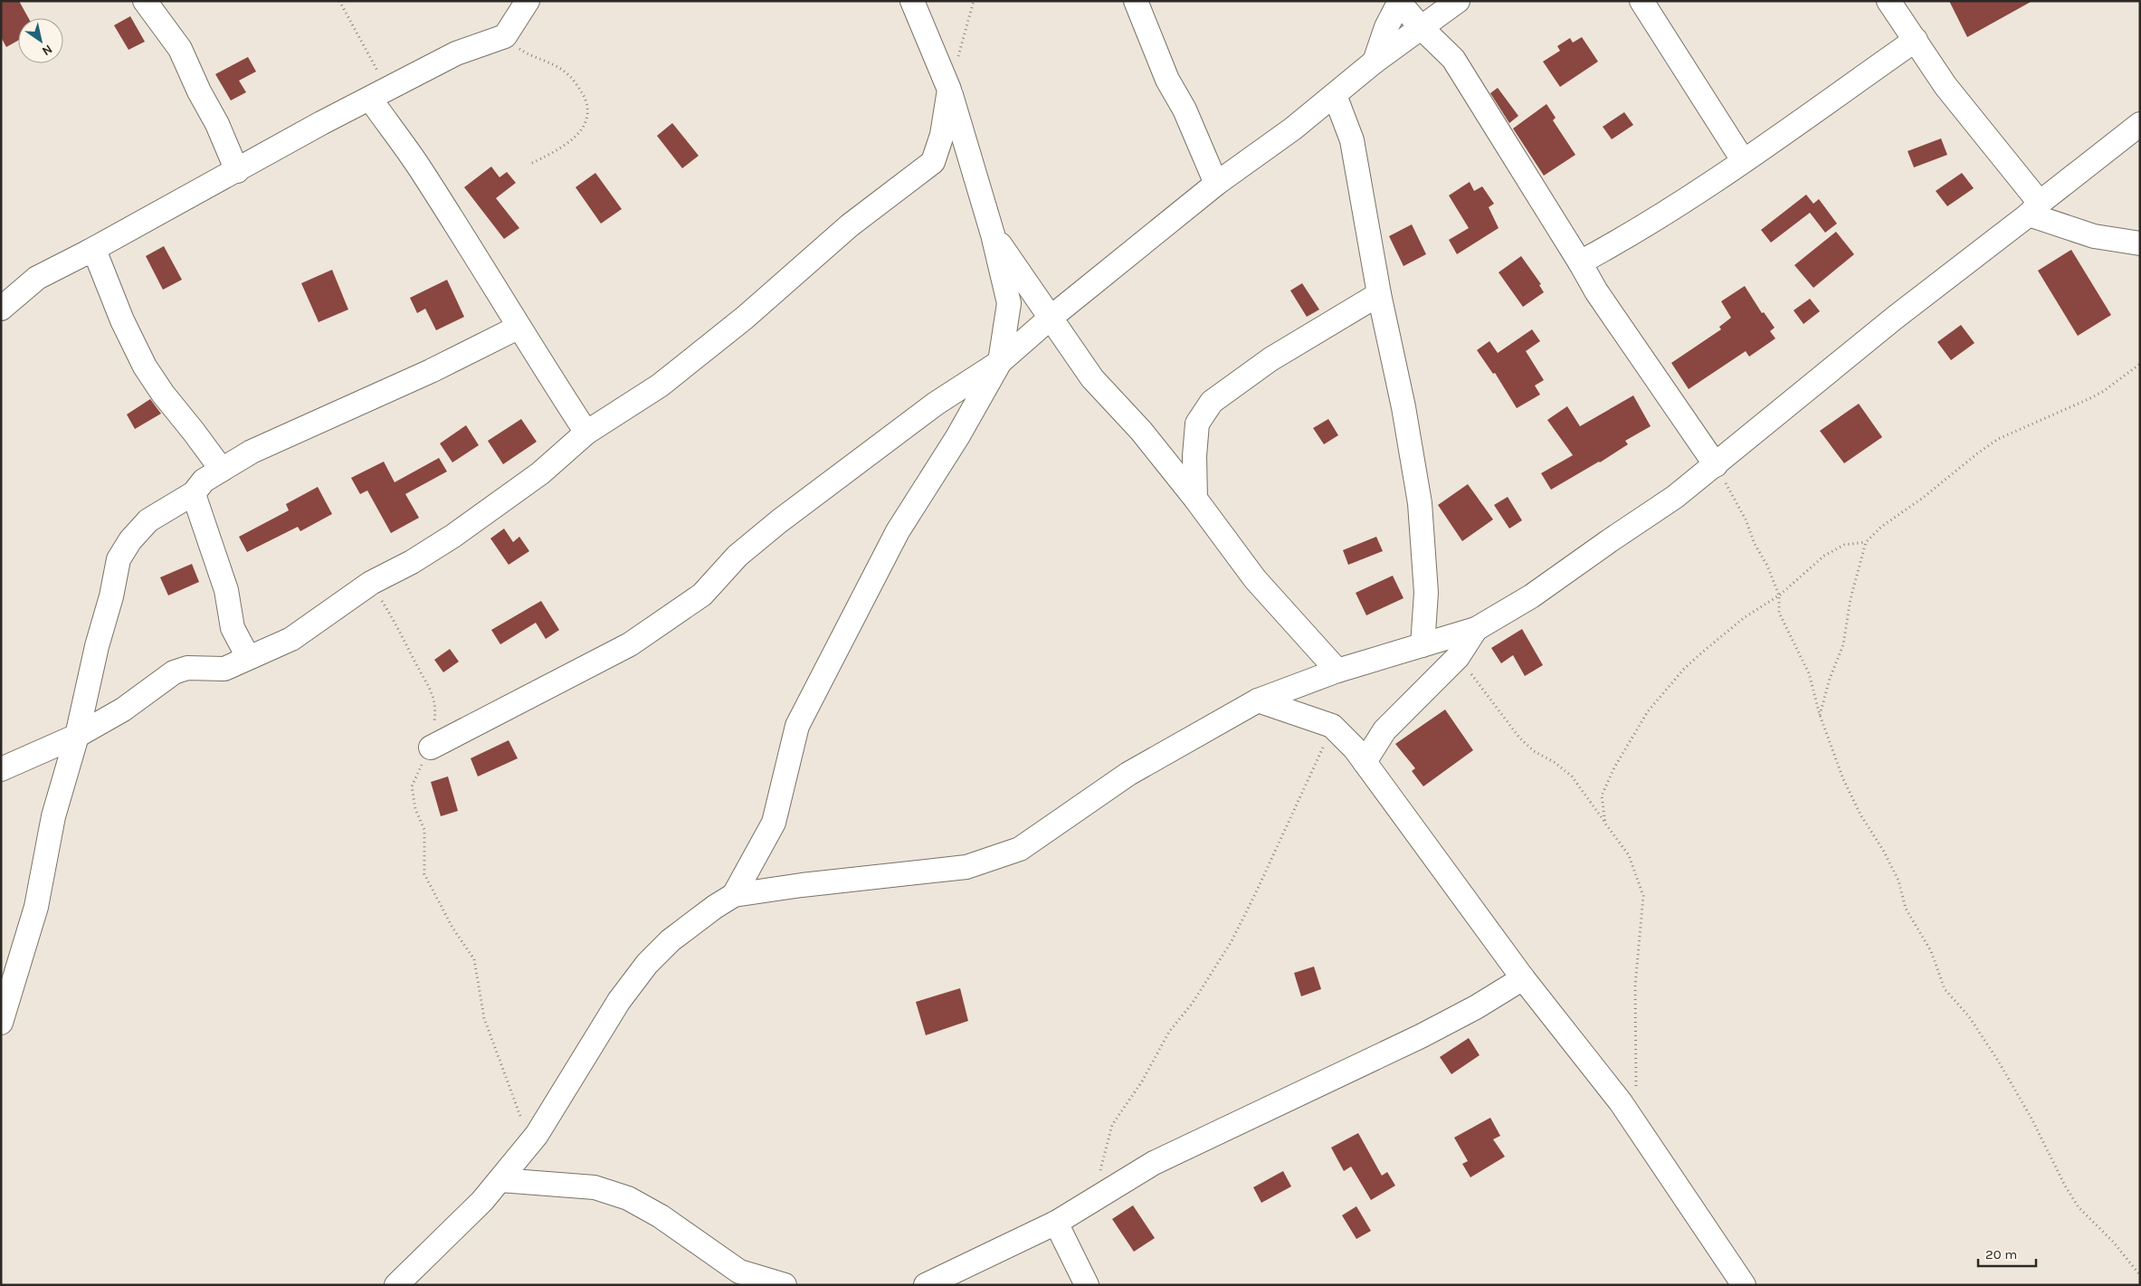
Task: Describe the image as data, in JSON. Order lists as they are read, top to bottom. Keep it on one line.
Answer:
{"scale_bar":"20 m","north":"bottom right"}
